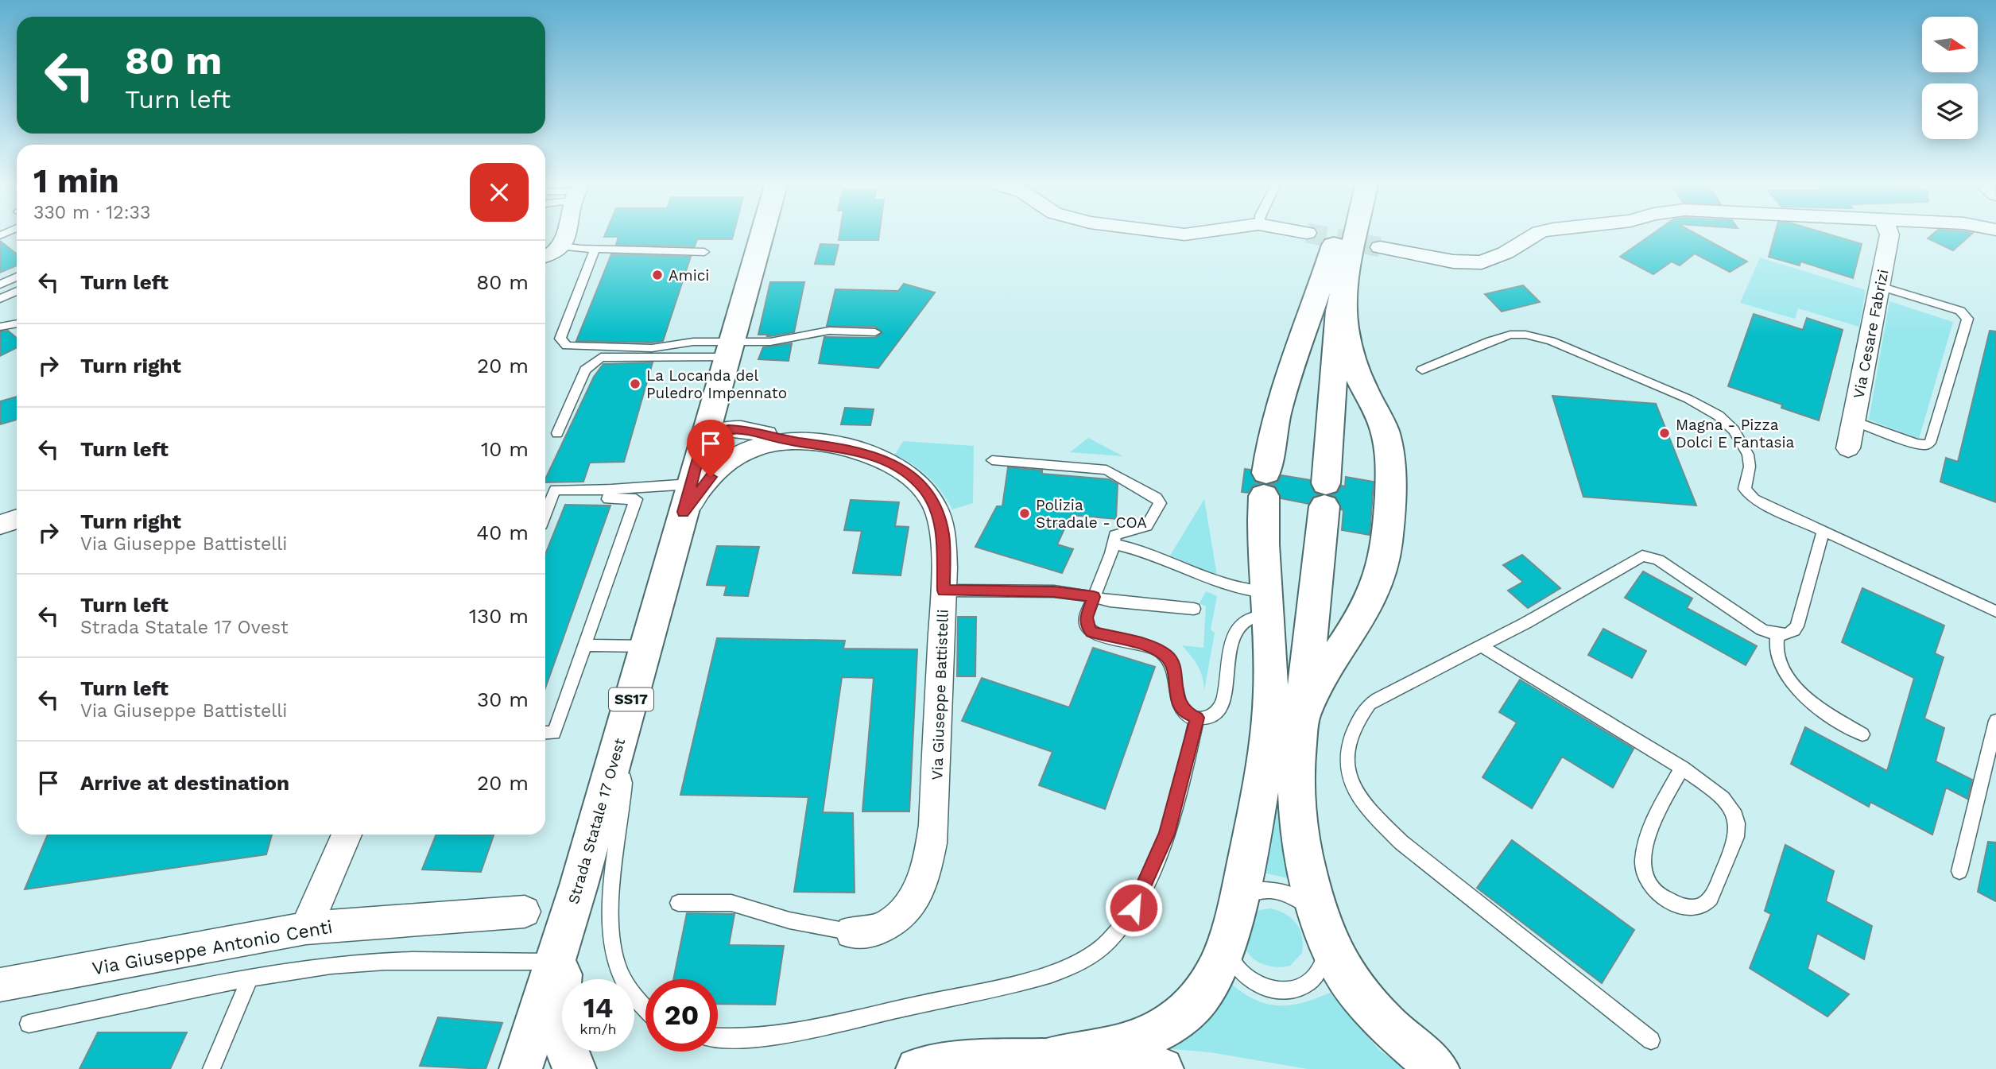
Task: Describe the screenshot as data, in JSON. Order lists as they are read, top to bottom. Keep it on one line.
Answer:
{"streets":{"main road":["SS17","Strada Statale 17 Ovest"],"street":["Via Cesare Fabrizi","Via Giuseppe Battistelli","Via Giuseppe Antonio Centi"]},"crossings":[["Via Giuseppe Battistelli","Strada Statale 17 Ovest"]],"places":["Amici","La Locanda del Puledro Impennato","Magna - Pizza Dolci E Fantasia","Polizia Stradale - COA"],"north":"right","page":{"turn":["80 m","Turn left"],"heading":["1 min","330 m · 12:33"],"list":[{"name":"Turn left","value":"80 m"},{"name":"Turn right","value":"20 m"},{"name":"Turn left","value":"10 m"},{"name":"Turn right","note":"Via Giuseppe Battistelli","value":"40 m"},{"name":"Turn left","note":"Strada Statale 17 Ovest","value":"130 m"},{"name":"Turn left","note":"Via Giuseppe Battistelli","value":"30 m"},{"name":"Arrive at destination","value":"20 m"}],"speed":"14 km/h","limit":"20"}}
